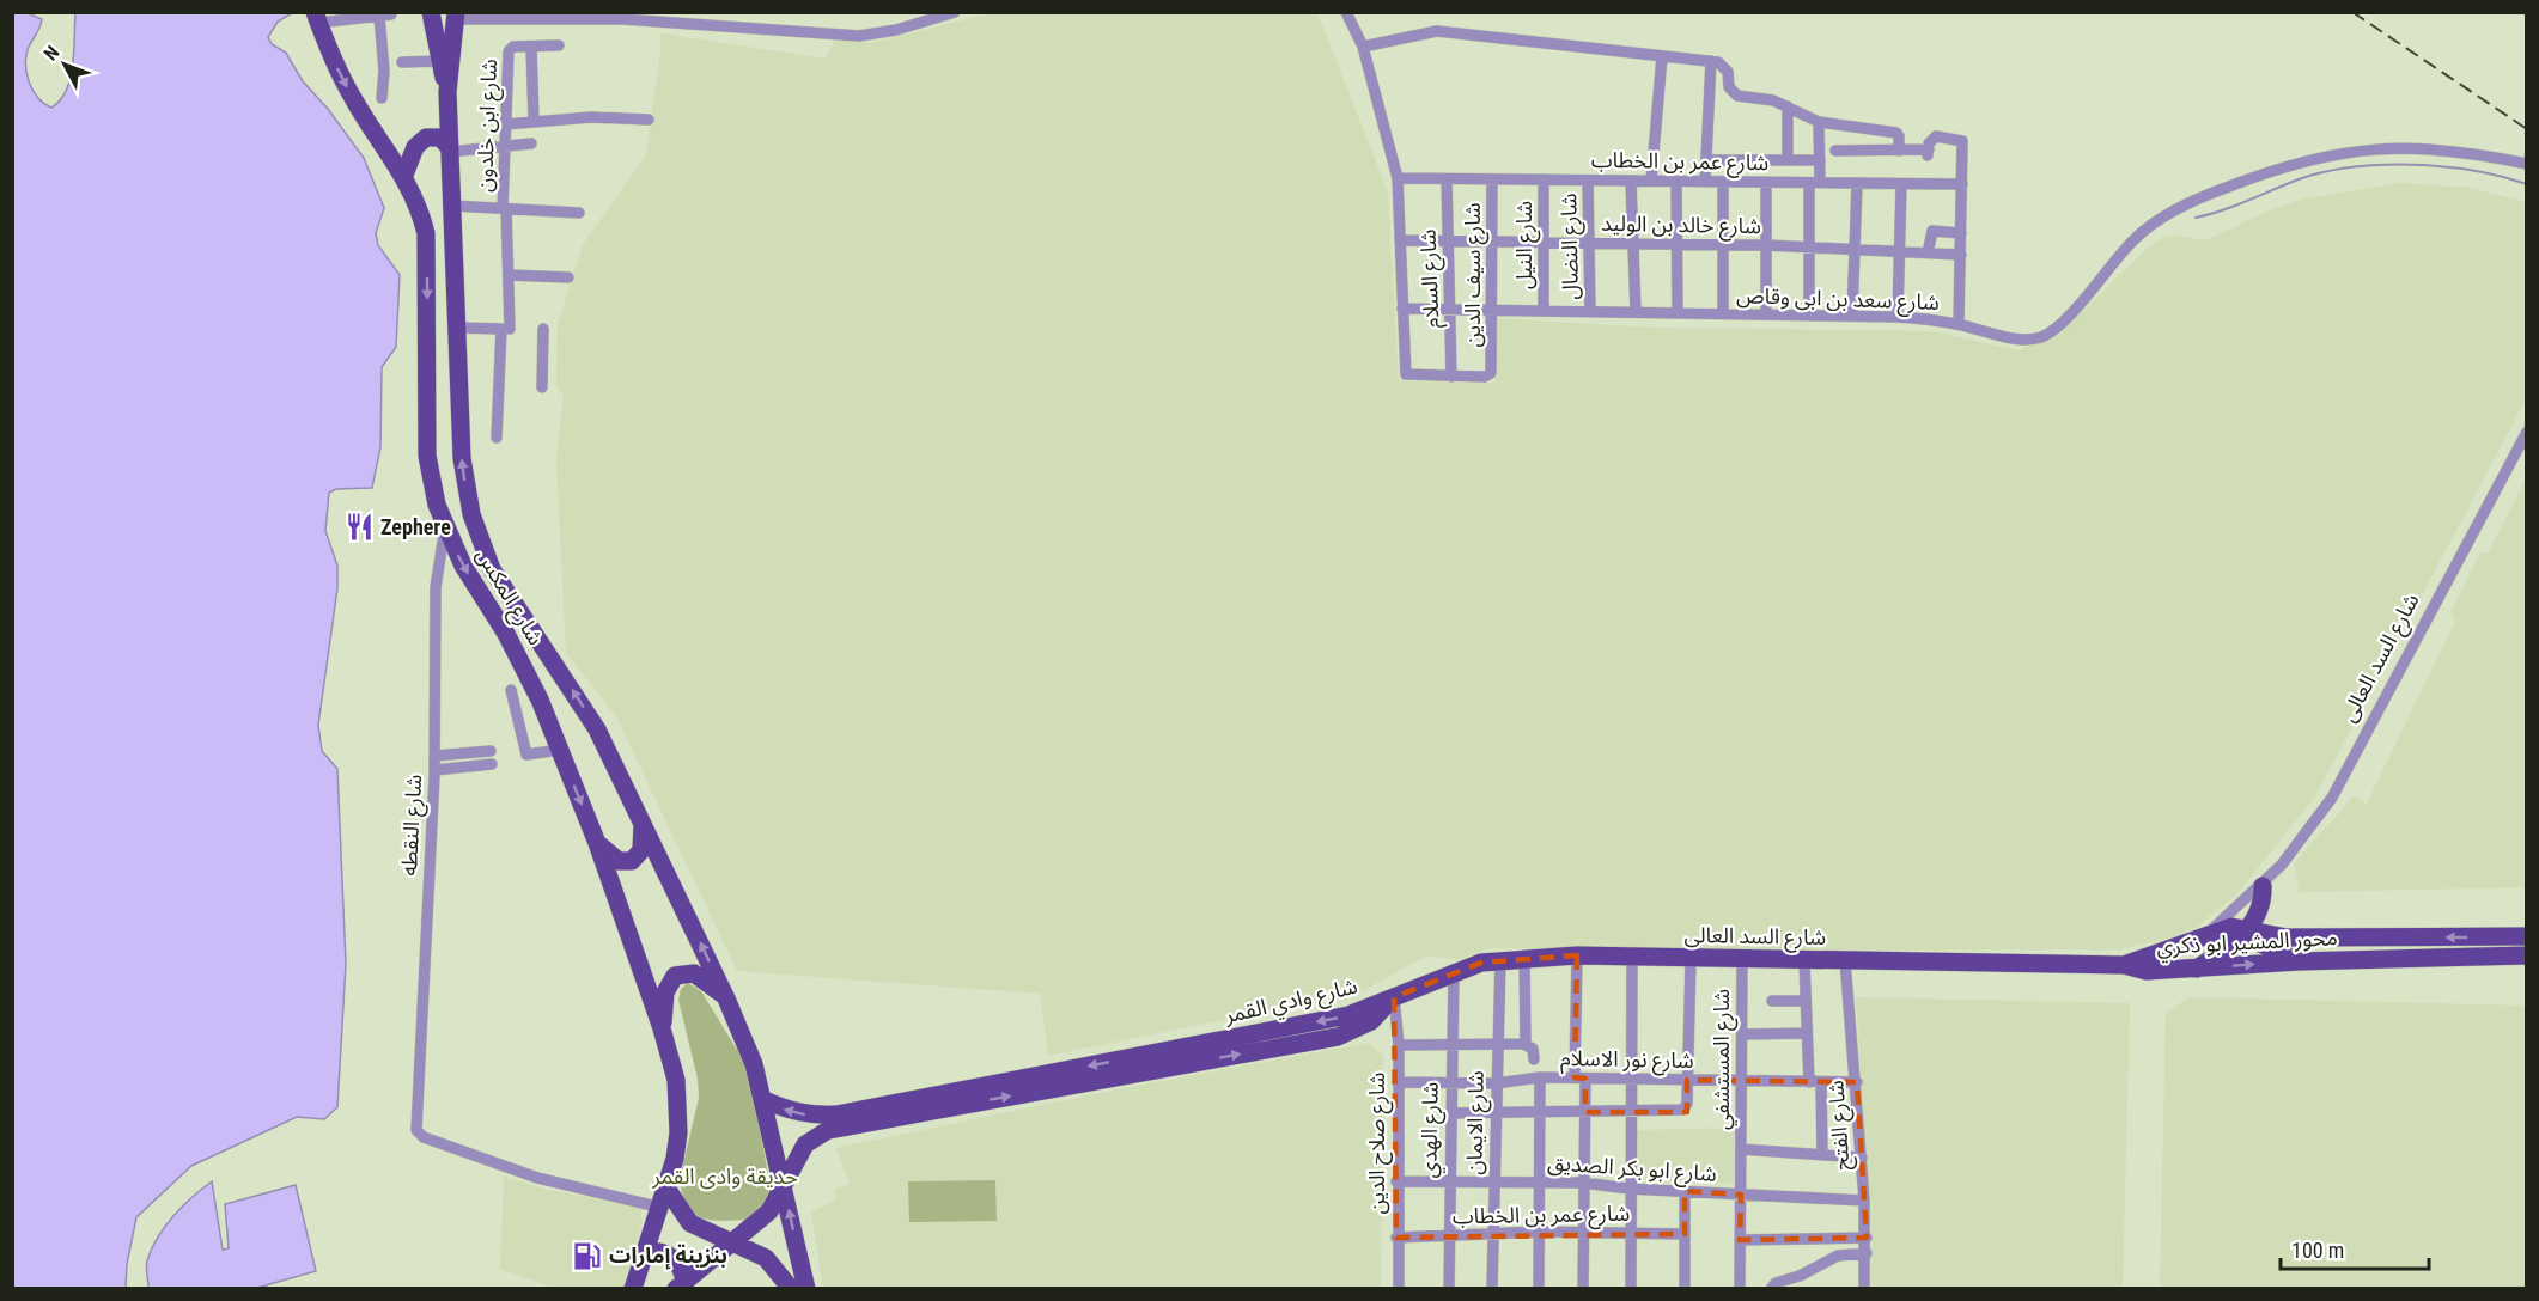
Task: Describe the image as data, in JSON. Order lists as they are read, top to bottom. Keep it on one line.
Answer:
{"streets":{"main road":["شارع المكس","شارع السد العالى","محور المشير ابو ذكري","شارع وادي القمر"],"street":["شارع ابن خلدون","شارع عمر بن الخطاب","شارع خالد بن الوليد","شارع النيل","شارع النضال","شارع سيف الدين","شارع السلام","شارع سعد بن ابى وقاص","شارع النقطه","شارع نور الاسلام","شارع المستشفي","شارع الايمان","شارع الفتح","شارع الهدي","شارع صلاح الدين","شارع ابو بكر الصديق"]},"crossings":[["شارع عمر بن الخطاب","شارع النيل"],["شارع عمر بن الخطاب","شارع النضال"],["شارع عمر بن الخطاب","شارع سيف الدين"],["شارع عمر بن الخطاب","شارع السلام"],["شارع عمر بن الخطاب","شارع الايمان"],["شارع عمر بن الخطاب","شارع الهدي"],["شارع عمر بن الخطاب","شارع صلاح الدين"],["شارع خالد بن الوليد","شارع النيل"],["شارع خالد بن الوليد","شارع النضال"],["شارع خالد بن الوليد","شارع سيف الدين"],["شارع خالد بن الوليد","شارع السلام"],["شارع النيل","شارع سعد بن ابى وقاص"],["شارع النضال","شارع سعد بن ابى وقاص"],["شارع سيف الدين","شارع السلام"],["شارع سيف الدين","شارع سعد بن ابى وقاص"],["شارع السلام","شارع سعد بن ابى وقاص"],["شارع المكس","شارع النقطه"],["شارع المكس","شارع وادي القمر"],["شارع السد العالى","محور المشير ابو ذكري"],["شارع السد العالى","شارع وادي القمر"],["شارع السد العالى","شارع المستشفي"],["شارع السد العالى","شارع الايمان"],["شارع السد العالى","شارع الفتح"],["شارع السد العالى","شارع الهدي"],["شارع السد العالى","شارع صلاح الدين"],["شارع وادي القمر","شارع صلاح الدين"],["شارع نور الاسلام","شارع المستشفي"],["شارع نور الاسلام","شارع الايمان"],["شارع نور الاسلام","شارع الفتح"],["شارع نور الاسلام","شارع الهدي"],["شارع نور الاسلام","شارع صلاح الدين"],["شارع المستشفي","شارع ابو بكر الصديق"],["شارع الايمان","شارع ابو بكر الصديق"],["شارع الفتح","شارع ابو بكر الصديق"],["شارع الهدي","شارع ابو بكر الصديق"],["شارع صلاح الدين","شارع ابو بكر الصديق"]],"parks":["حديقة وادى القمر"],"places":{"restaurant":["Zephere"],"fuel station":["بنزينة إمارات"]},"scale_bar":"100 m","north":"top left"}
